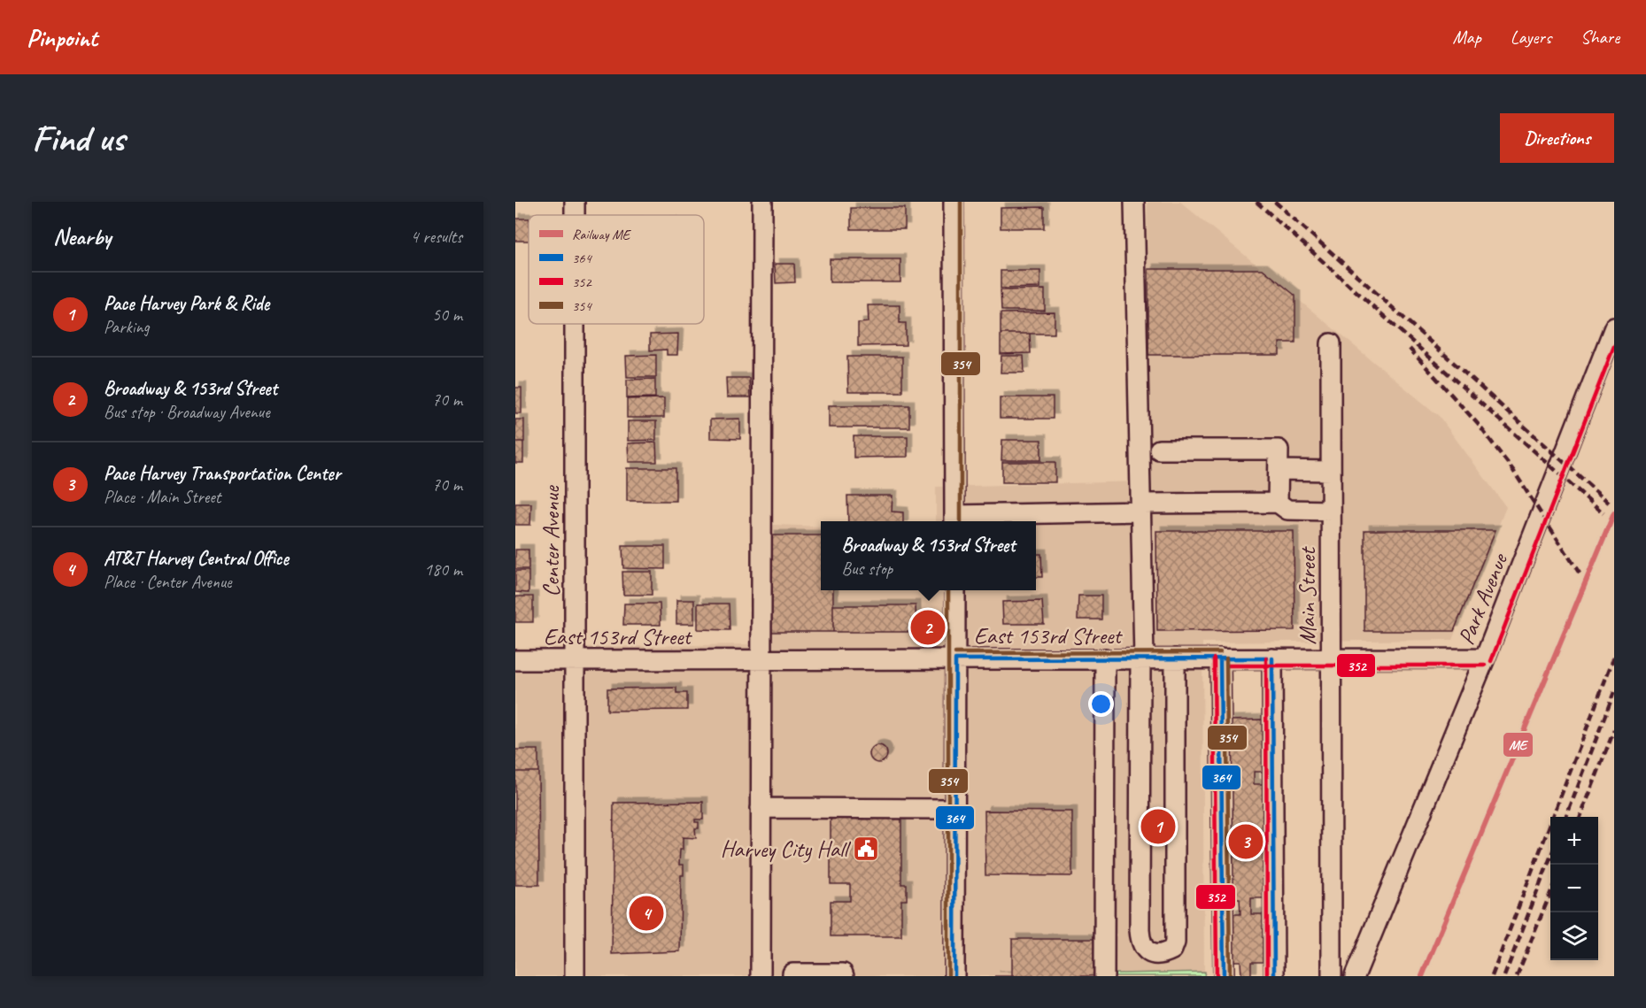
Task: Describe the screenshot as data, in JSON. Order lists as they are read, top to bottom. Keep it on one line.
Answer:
{"streets":{"street":["Center Avenue","Main Street","Park Avenue","East 153rd Street"]},"crossings":[["Center Avenue","East 153rd Street"],["Main Street","East 153rd Street"],["Park Avenue","East 153rd Street"]],"places":{"public building":["Harvey City Hall"]},"lines":["transit line 354","transit line 352","rail line ME","transit line 364"],"legend":["Railway ME","364","352","354"],"page":{"header":"Pinpoint","nav":["Map","Layers","Share"],"buttons":"Directions","title":"Find us","heading":["Nearby","4 results"],"list":[{"mark":"1","name":"Pace Harvey Park & Ride","note":"Parking","value":"50 m"},{"mark":"2","name":"Broadway & 153rd Street","note":"Bus stop · Broadway Avenue","value":"70 m"},{"mark":"3","name":"Pace Harvey Transportation Center","note":"Place · Main Street","value":"70 m"},{"mark":"4","name":"AT&T Harvey Central Office","note":"Place · Center Avenue","value":"180 m"}],"popup":["Broadway & 153rd Street","Bus stop"],"pins":["2","1","3","4"],"map_buttons":["+","−"]}}
